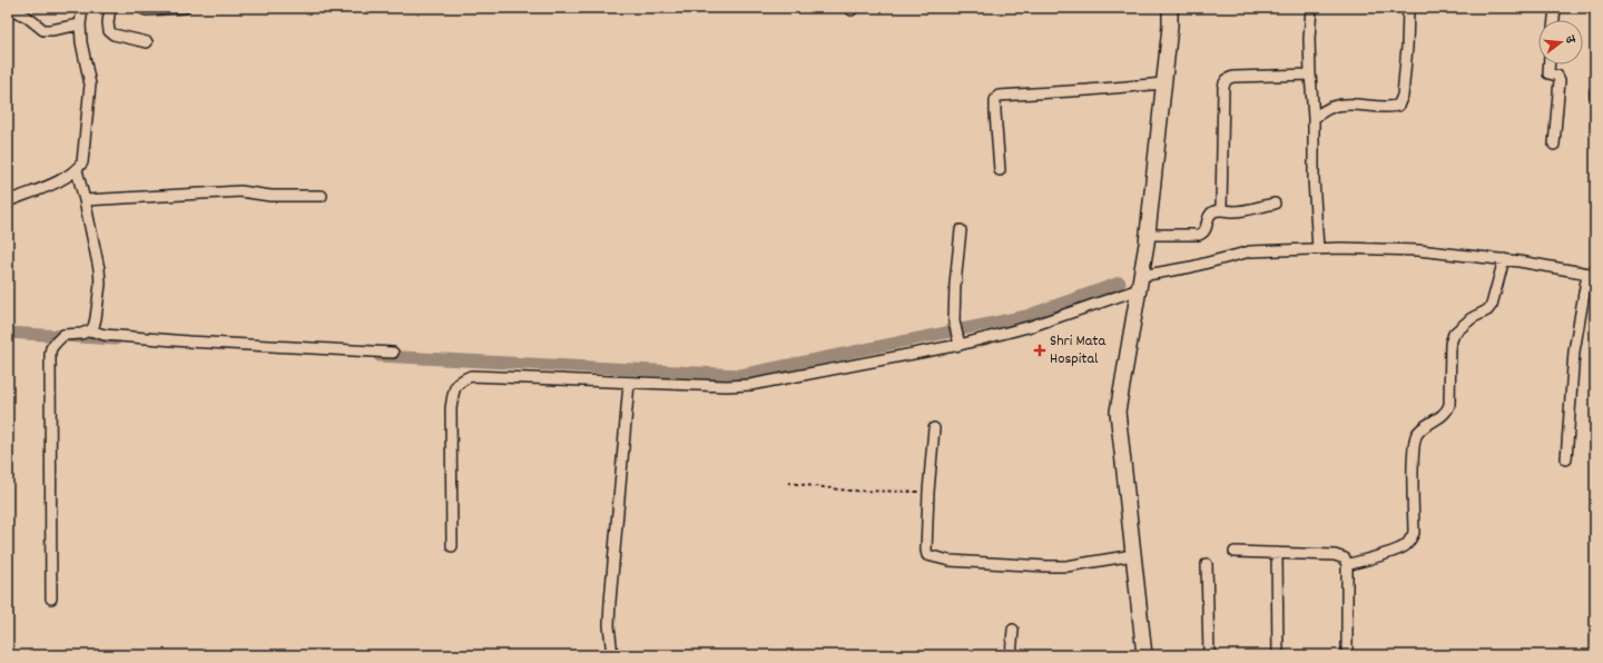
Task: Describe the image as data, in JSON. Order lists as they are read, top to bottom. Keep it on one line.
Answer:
{"places":{"health":["Shri Mata Hospital"]},"north":"right"}
